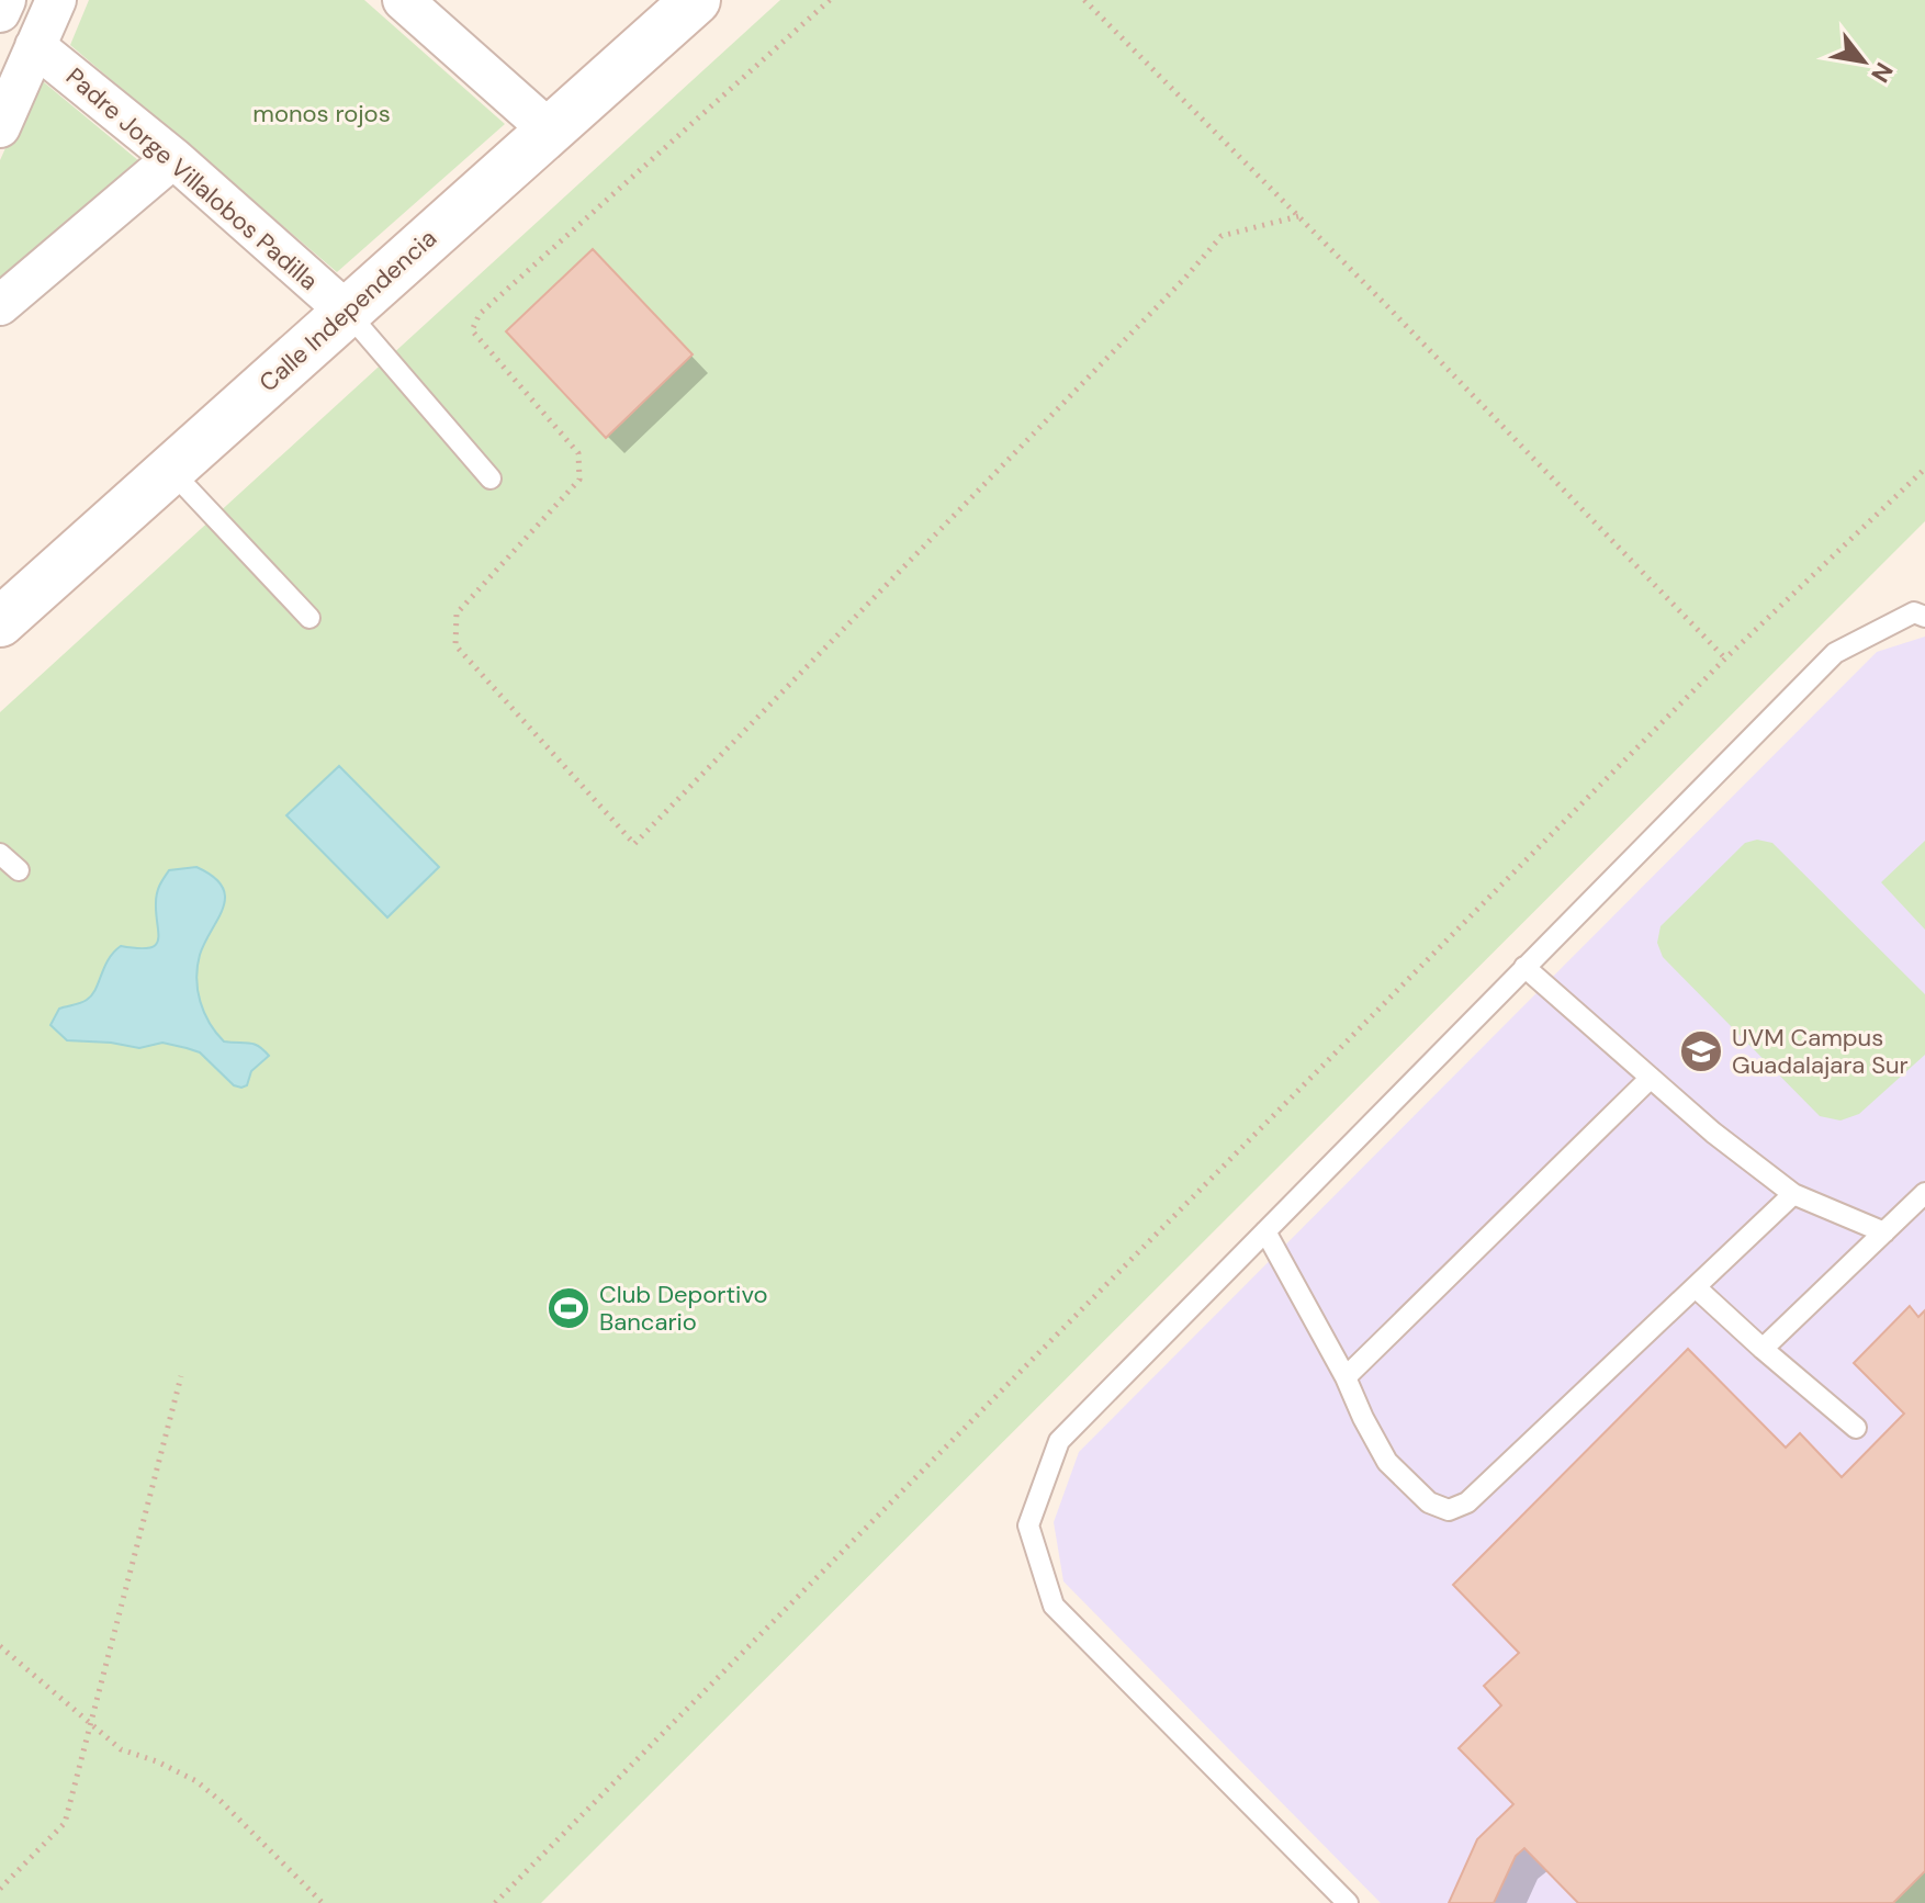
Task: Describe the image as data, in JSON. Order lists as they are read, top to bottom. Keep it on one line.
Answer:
{"streets":{"street":["Padre Jorge Villalobos Padilla","Calle Independencia"]},"crossings":[["Padre Jorge Villalobos Padilla","Calle Independencia"]],"parks":["monos rojos"],"places":{"school or university":["UVM Campus Guadalajara Sur"],"sports":["Club Deportivo Bancario"]},"north":"bottom right"}
